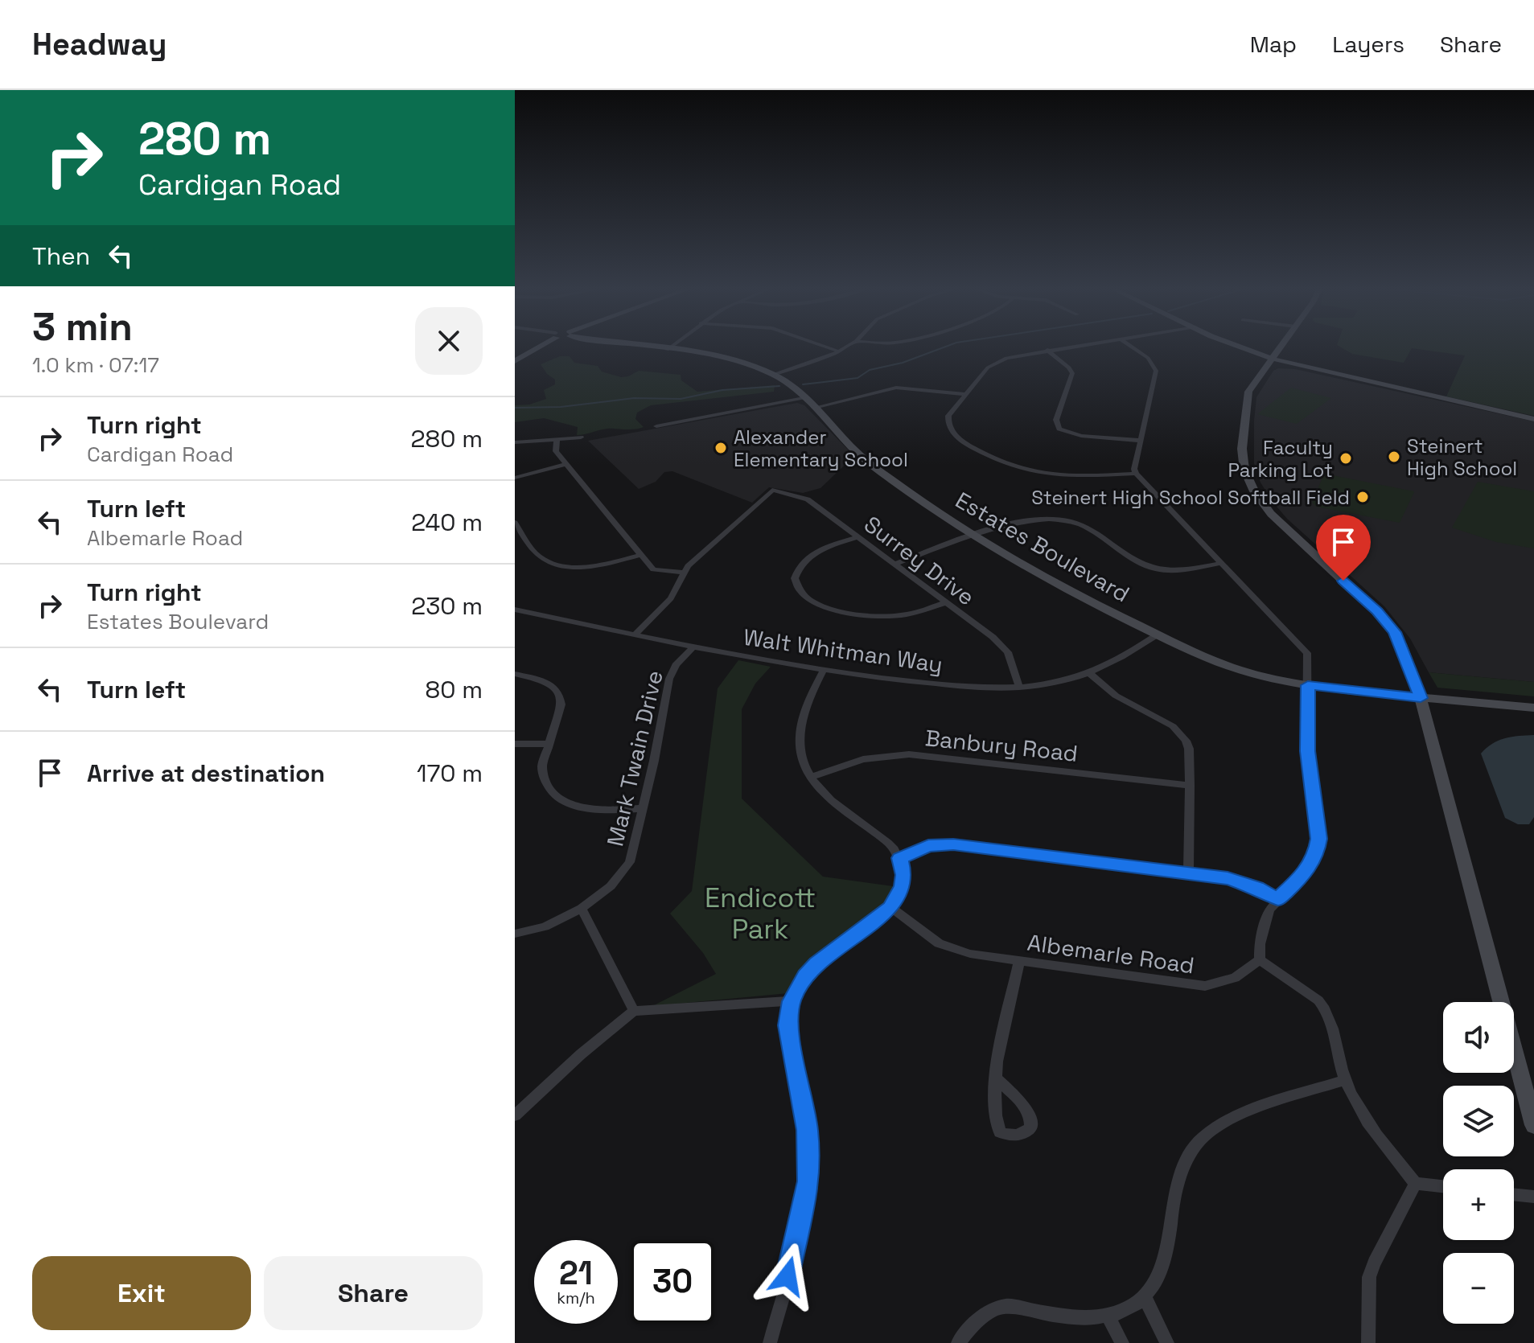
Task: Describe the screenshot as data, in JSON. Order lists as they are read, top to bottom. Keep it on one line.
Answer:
{"streets":{"street":["Estates Boulevard","Surrey Drive","Walt Whitman Way","Banbury Road","Mark Twain Drive","Albemarle Road"]},"crossings":[["Estates Boulevard","Walt Whitman Way"],["Surrey Drive","Walt Whitman Way"],["Walt Whitman Way","Mark Twain Drive"]],"parks":["Endicott Park"],"places":["Alexander Elementary School","Steinert High School","Faculty Parking Lot","Steinert High School Softball Field"],"page":{"header":"Headway","nav":["Map","Layers","Share"],"turn":["280 m","Cardigan Road"],"then":"Then","heading":["3 min","1.0 km · 07:17"],"list":[{"name":"Turn right","note":"Cardigan Road","value":"280 m"},{"name":"Turn left","note":"Albemarle Road","value":"240 m"},{"name":"Turn right","note":"Estates Boulevard","value":"230 m"},{"name":"Turn left","value":"80 m"},{"name":"Arrive at destination","value":"170 m"}],"map_buttons":["+","−"],"speed":"21 km/h","limit":"30","buttons":["Exit","Share"]}}
